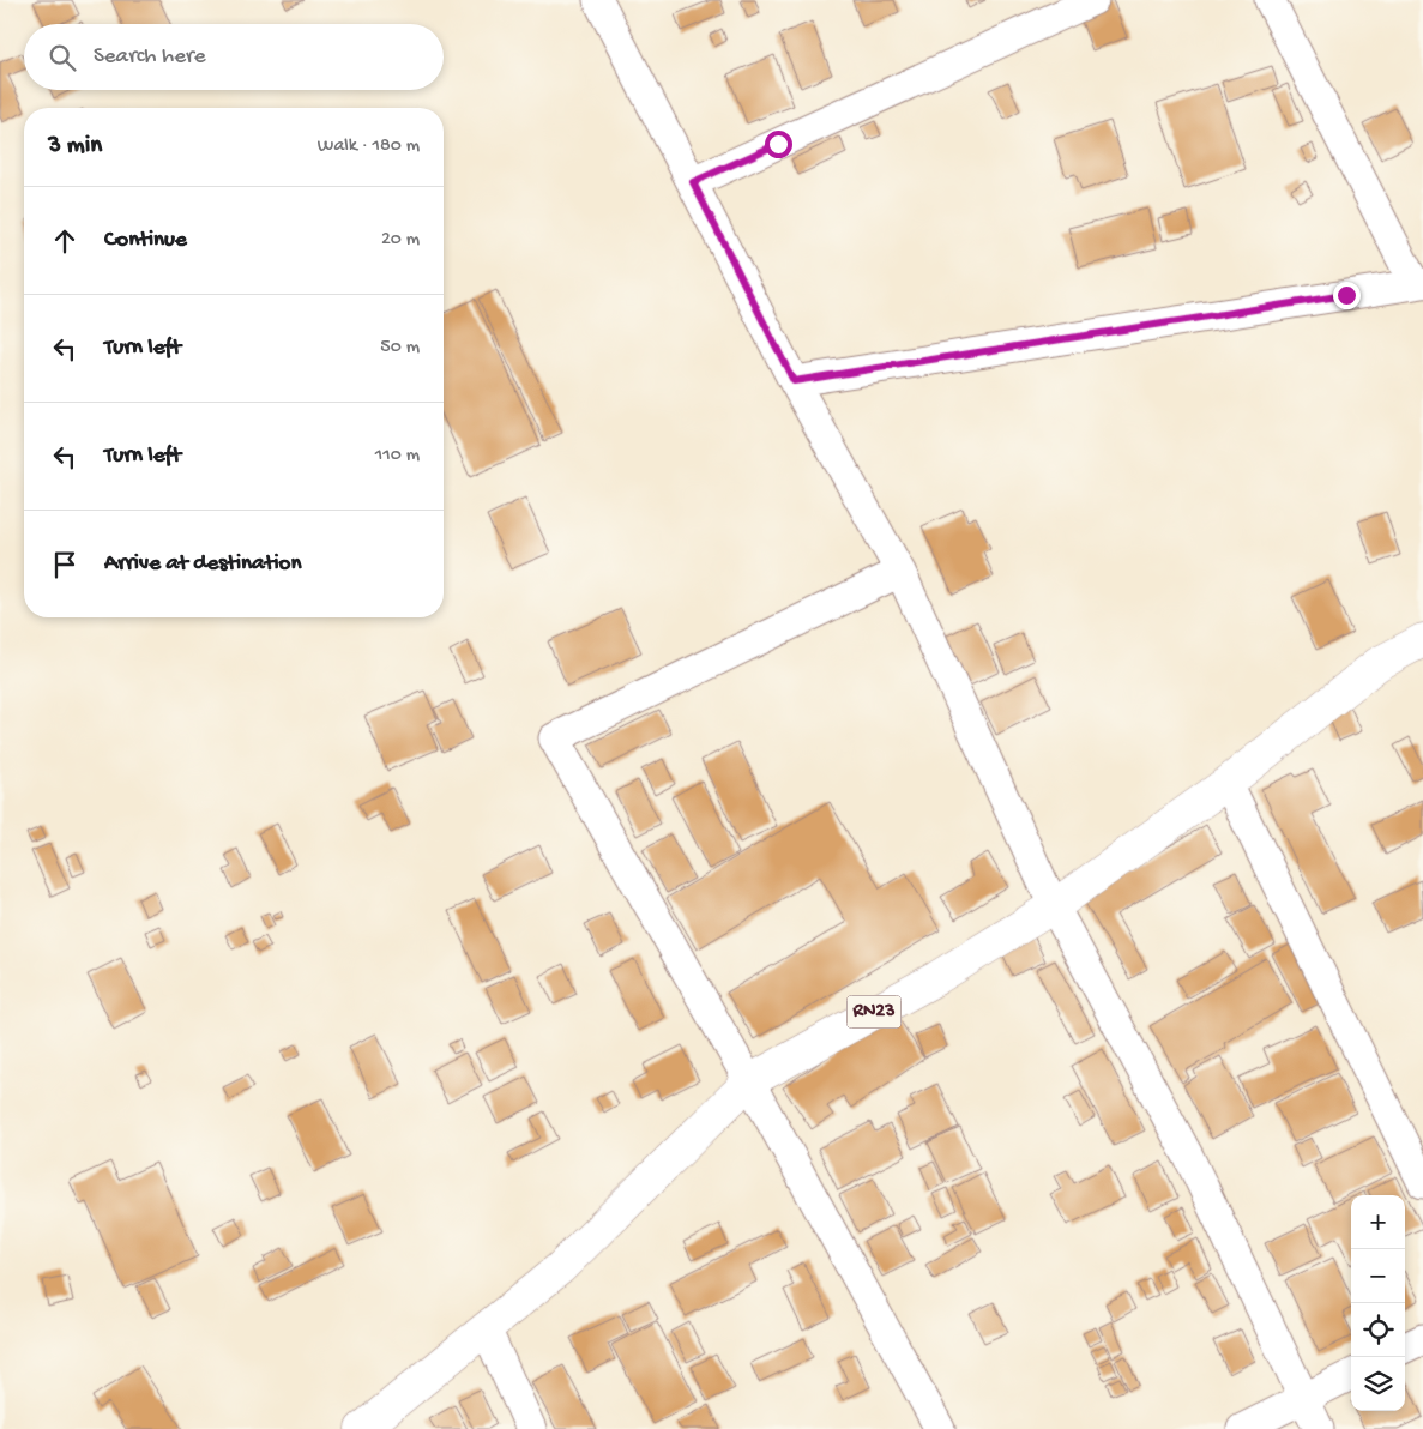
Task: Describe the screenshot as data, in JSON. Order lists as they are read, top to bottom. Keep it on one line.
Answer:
{"streets":{"main road":["RN23"]},"page":{"search":"Search here","heading":["3 min","Walk · 180 m"],"list":[["Continue","20 m"],["Turn left","50 m"],["Turn left","110 m"],"Arrive at destination"],"map_buttons":["+","−"]}}
